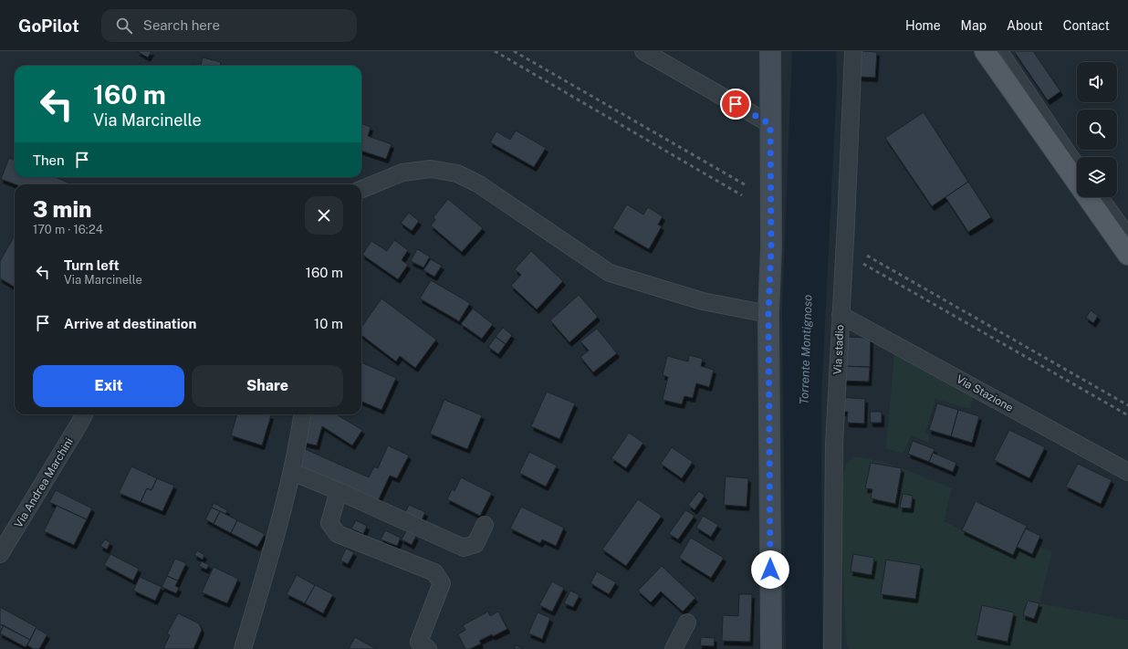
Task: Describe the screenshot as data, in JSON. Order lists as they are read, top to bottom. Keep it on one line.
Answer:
{"streets":{"street":["Via stadio","Via Stazione","Via Andrea Marchini"]},"crossings":[["Via stadio","Via Stazione"]],"water":["Torrente Montignoso"],"page":{"header":"GoPilot","search":"Search here","nav":["Home","Map","About","Contact"],"turn":["160 m","Via Marcinelle"],"then":"Then","heading":["3 min","170 m · 16:24"],"list":[{"name":"Turn left","note":"Via Marcinelle","value":"160 m"},{"name":"Arrive at destination","value":"10 m"}],"buttons":["Exit","Share"]}}
